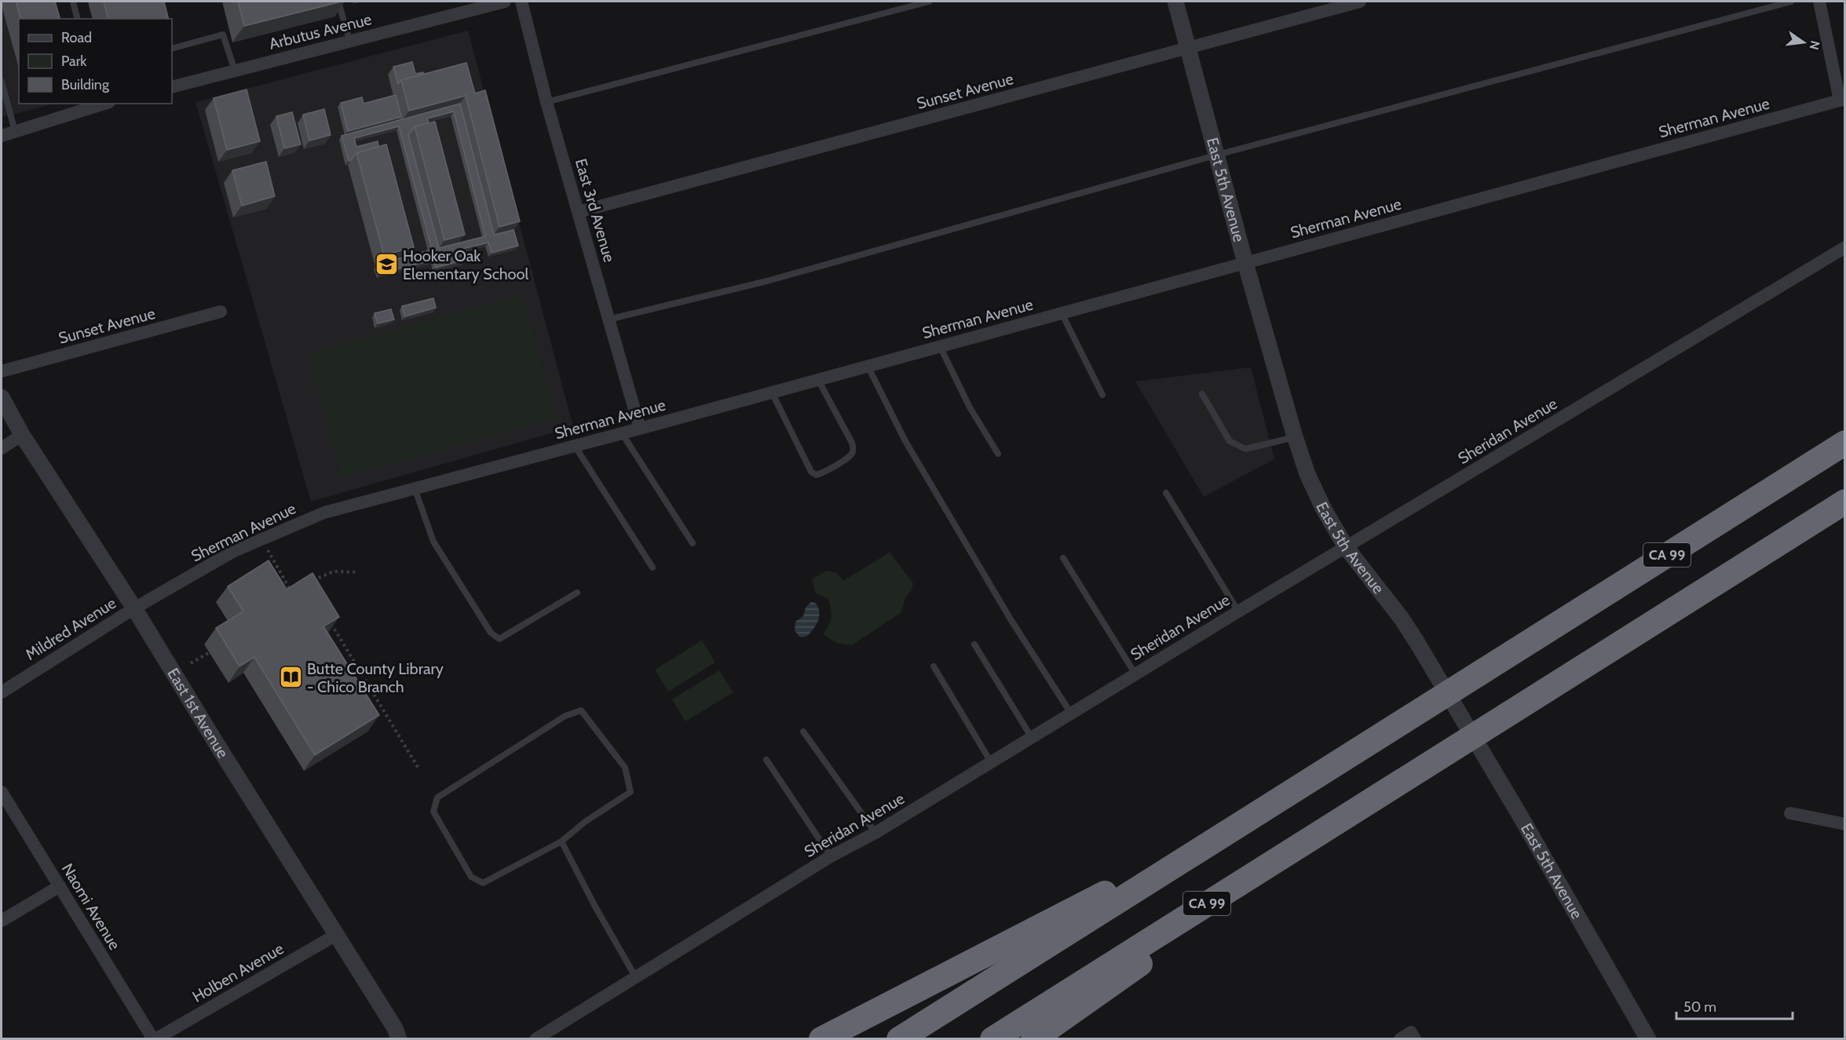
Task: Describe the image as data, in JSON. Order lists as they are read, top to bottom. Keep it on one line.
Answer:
{"streets":{"highway":["CA 99"],"street":["Arbutus Avenue","Sunset Avenue","Sherman Avenue","East 5th Avenue","East 3rd Avenue","Sheridan Avenue","Mildred Avenue","East 1st Avenue","Naomi Avenue","Holben Avenue"]},"crossings":[["Sunset Avenue","East 5th Avenue"],["Sunset Avenue","East 3rd Avenue"],["Sherman Avenue","East 5th Avenue"],["Sherman Avenue","East 3rd Avenue"],["Sherman Avenue","Mildred Avenue"],["Sherman Avenue","East 1st Avenue"],["East 5th Avenue","Sheridan Avenue"],["Mildred Avenue","East 1st Avenue"],["East 1st Avenue","Holben Avenue"],["Naomi Avenue","Holben Avenue"]],"places":{"school or university":["Hooker Oak Elementary School"],"library":["Butte County Library - Chico Branch"]},"legend":["Road","Park","Building"],"scale_bar":"50 m","north":"right"}
